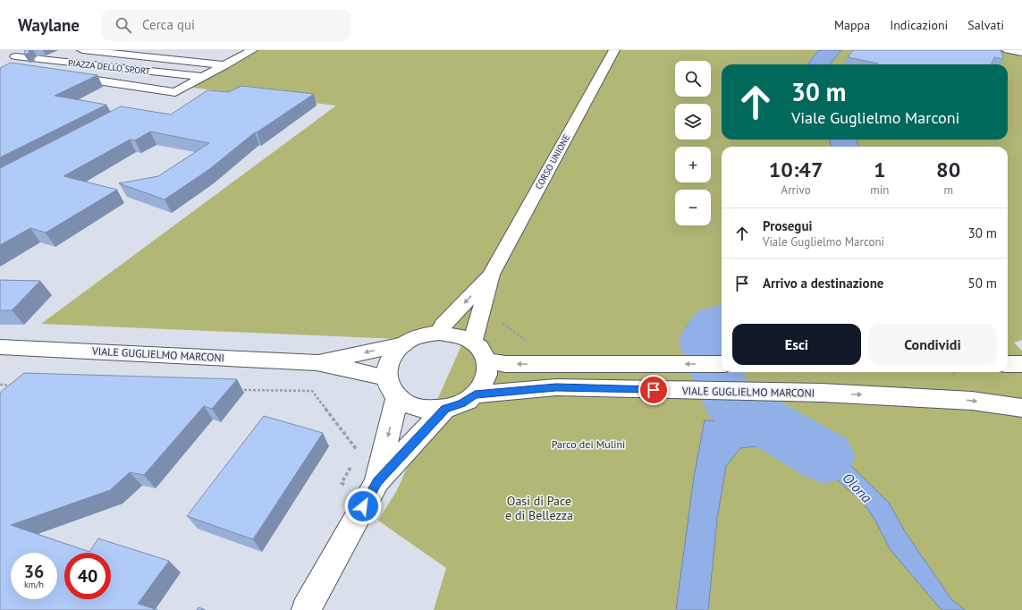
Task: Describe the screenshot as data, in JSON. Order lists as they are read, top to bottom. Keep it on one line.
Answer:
{"streets":{"street":["PIAZZA DELLO SPORT","CORSO UNIONE","VIALE GUGLIELMO MARCONI"]},"crossings":[["CORSO UNIONE","VIALE GUGLIELMO MARCONI"]],"water":["Olona"],"parks":["Parco dei Mulini","Oasi di Pace e di Bellezza"],"page":{"header":"Waylane","search":"Cerca qui","nav":["Mappa","Indicazioni","Salvati"],"map_buttons":["+","−"],"turn":["30 m","Viale Guglielmo Marconi"],"eta":["10:47","Arrivo","1","min","80","m"],"list":[{"name":"Prosegui","note":"Viale Guglielmo Marconi","value":"30 m"},{"name":"Arrivo a destinazione","value":"50 m"}],"buttons":["Esci","Condividi"],"speed":"36 km/h","limit":"40"}}
